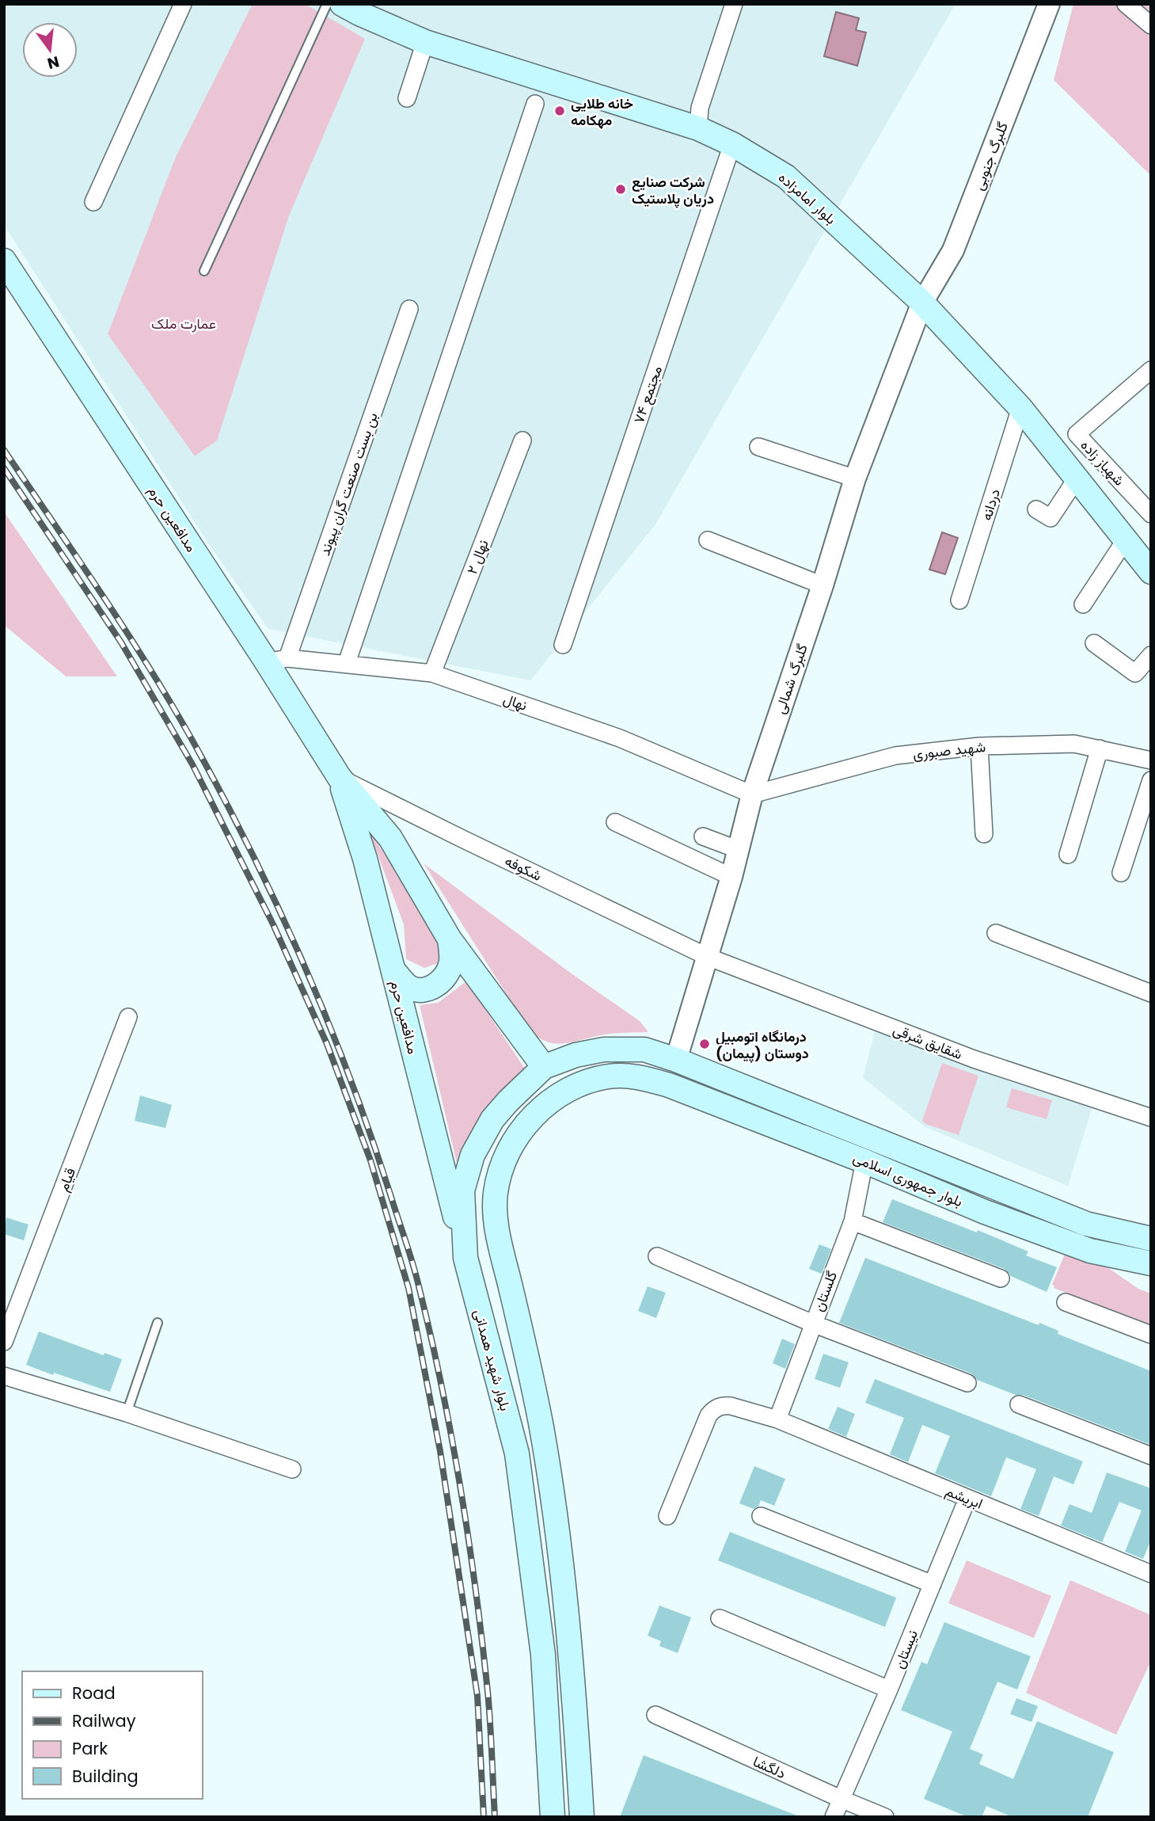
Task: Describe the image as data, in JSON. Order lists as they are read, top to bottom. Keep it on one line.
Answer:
{"streets":{"main road":["بلوار امامزاده","مدافعین حرم","بلوار جمهوری اسلامی","بلوار شهید همدانی"],"street":["گلبرگ جنوبی","مجتمع ۷۴","شهباز زاده","بن بست صنعت گران پیوند","دردانه","نهال ۲","گلبرگ شمالی","نهال","شهید صبوری","شکوفه","شقایق شرقی","قیام","گلستان","ابریشم","نیستان","دلگشا"]},"crossings":[["گلبرگ جنوبی","بلوار امامزاده"],["گلبرگ جنوبی","گلبرگ شمالی"],["بلوار امامزاده","مجتمع ۷۴"],["بلوار امامزاده","دردانه"],["بلوار امامزاده","گلبرگ شمالی"],["بن بست صنعت گران پیوند","مدافعین حرم"],["بن بست صنعت گران پیوند","نهال"],["مدافعین حرم","نهال"],["مدافعین حرم","شکوفه"],["مدافعین حرم","بلوار شهید همدانی"],["نهال ۲","نهال"],["گلبرگ شمالی","نهال"],["گلبرگ شمالی","شهید صبوری"],["گلبرگ شمالی","شکوفه"],["گلبرگ شمالی","شقایق شرقی"],["گلبرگ شمالی","بلوار جمهوری اسلامی"],["گلبرگ شمالی","بلوار شهید همدانی"],["نهال","شهید صبوری"],["شکوفه","شقایق شرقی"],["بلوار جمهوری اسلامی","گلستان"],["بلوار جمهوری اسلامی","بلوار شهید همدانی"],["گلستان","ابریشم"],["ابریشم","نیستان"],["نیستان","دلگشا"]],"parks":["عمارت ملک"],"places":["خانه طلایی مهکامه","شرکت صنایع دریان پلاستیک","درمانگاه اتومبیل دوستان (پیمان)"],"legend":["Road","Railway","Park","Building"],"north":"bottom"}
